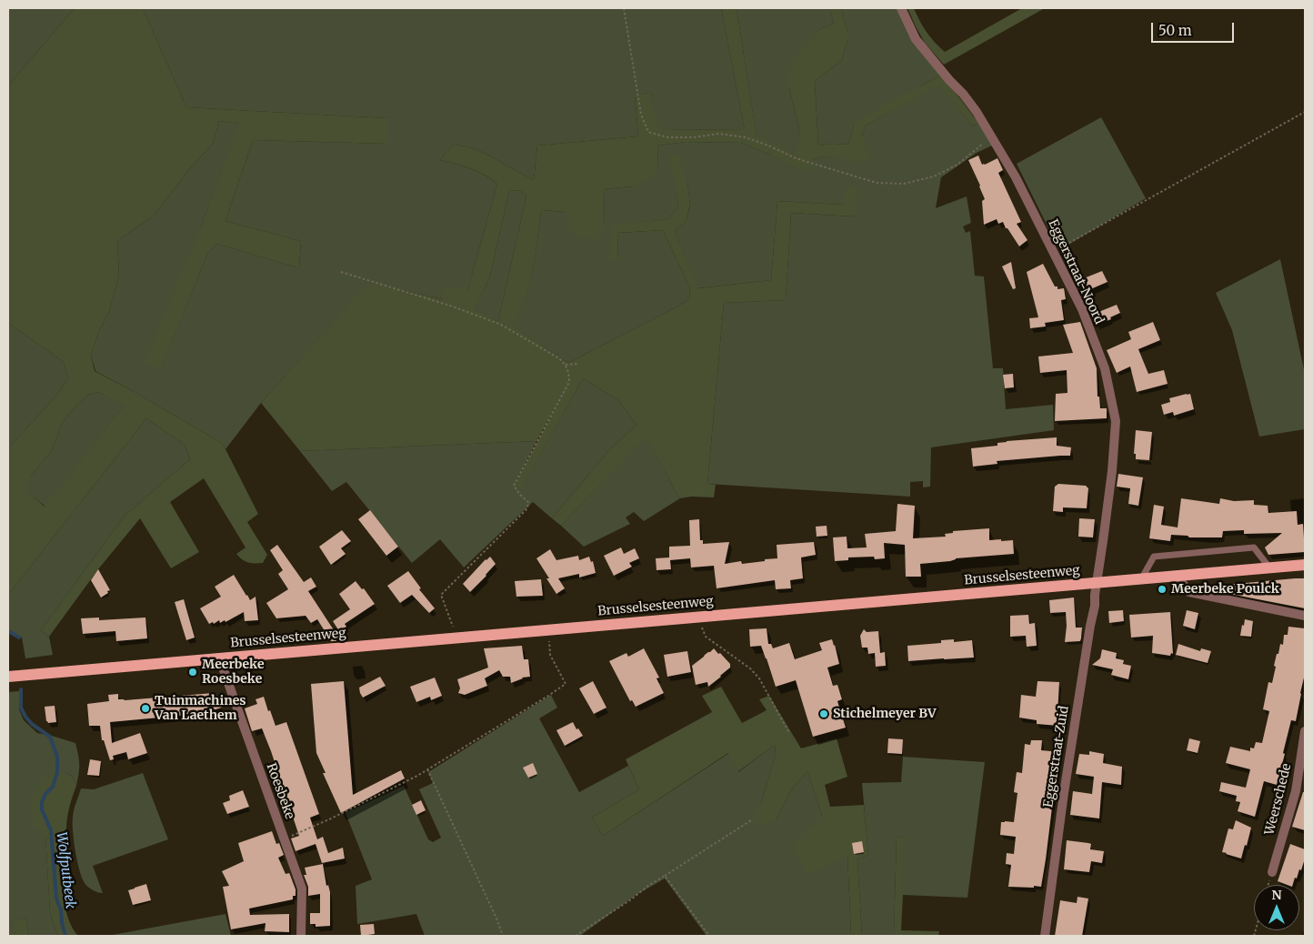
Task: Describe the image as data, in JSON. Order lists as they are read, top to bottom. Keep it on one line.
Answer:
{"streets":{"main road":["Brusselsesteenweg"],"street":["Eggerstraat-Noord","Eggerstraat-Zuid","Roesbeke","Weerschede"]},"crossings":[["Eggerstraat-Noord","Brusselsesteenweg"],["Eggerstraat-Noord","Eggerstraat-Zuid"],["Brusselsesteenweg","Eggerstraat-Zuid"],["Brusselsesteenweg","Roesbeke"]],"water":["Wolfputbeek"],"places":["Meerbeke Poulck","Meerbeke Roesbeke","Tuinmachines Van Laethem","Stichelmeyer BV"],"scale_bar":"50 m","north":"top"}
